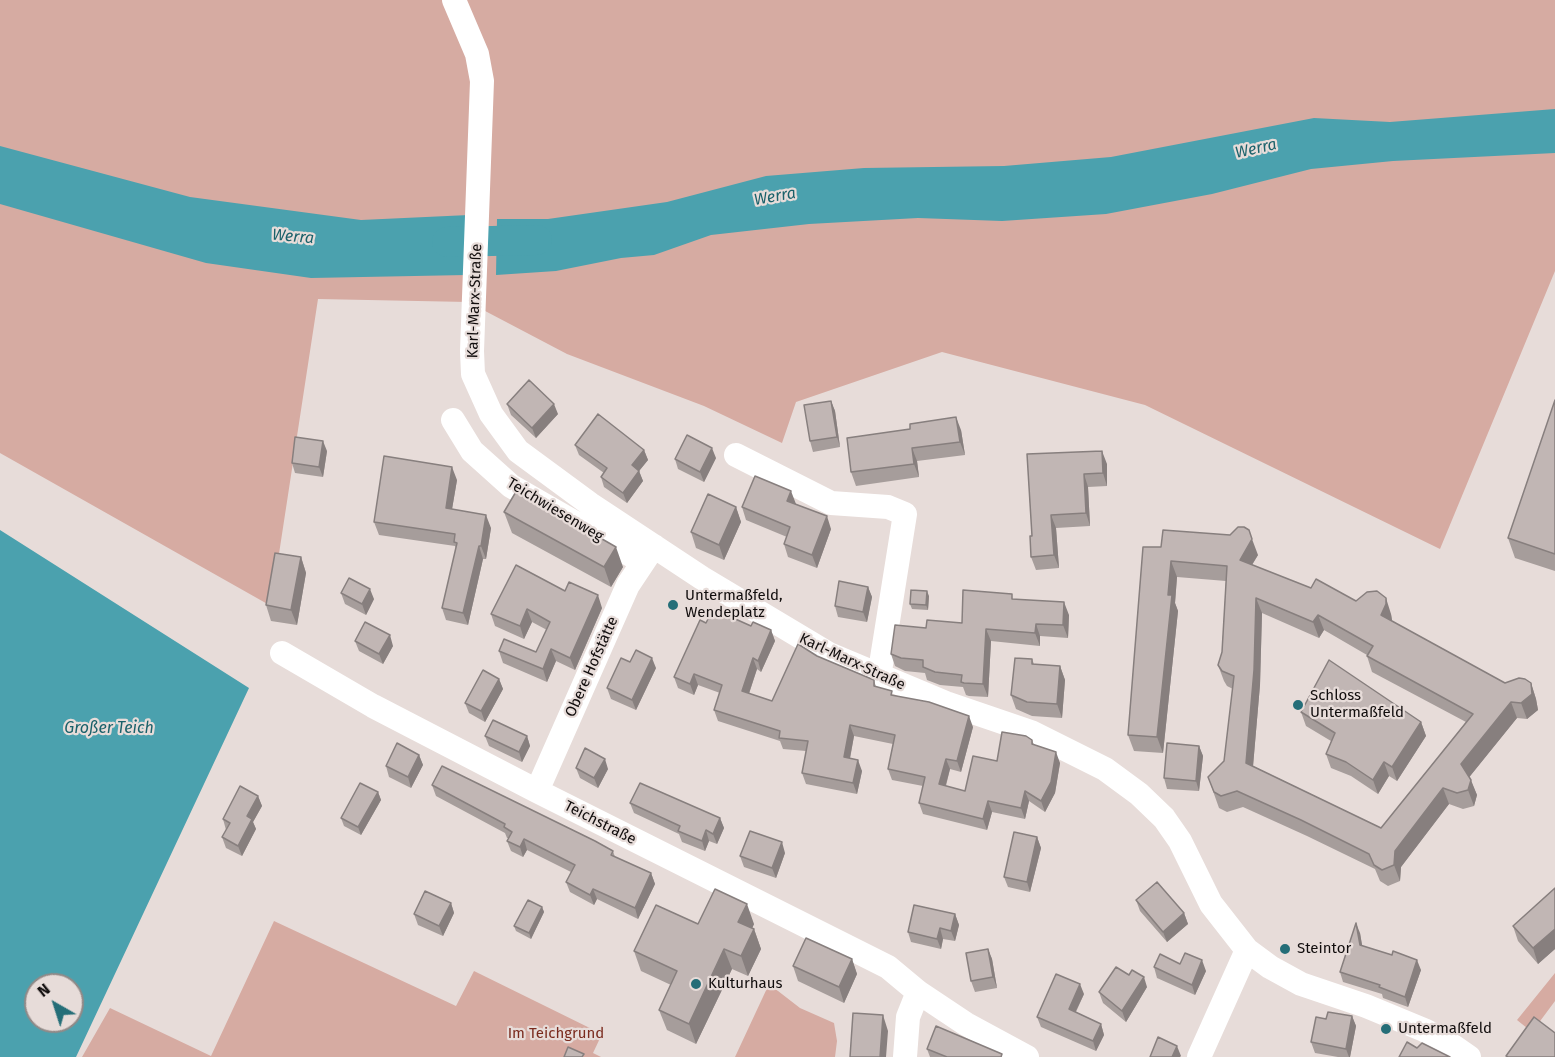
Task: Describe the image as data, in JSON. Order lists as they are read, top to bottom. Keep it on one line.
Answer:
{"streets":{"street":["Karl-Marx-Straße","Teichwiesenweg","Obere Hofstätte","Teichstraße"]},"crossings":[["Karl-Marx-Straße","Teichwiesenweg"],["Karl-Marx-Straße","Obere Hofstätte"],["Teichwiesenweg","Obere Hofstätte"],["Obere Hofstätte","Teichstraße"]],"water":["Werra","Großer Teich"],"parks":["Im Teichgrund"],"places":["Untermaßfeld, Wendeplatz","Schloss Untermaßfeld","Steintor","Kulturhaus","Untermaßfeld"],"north":"top left"}
